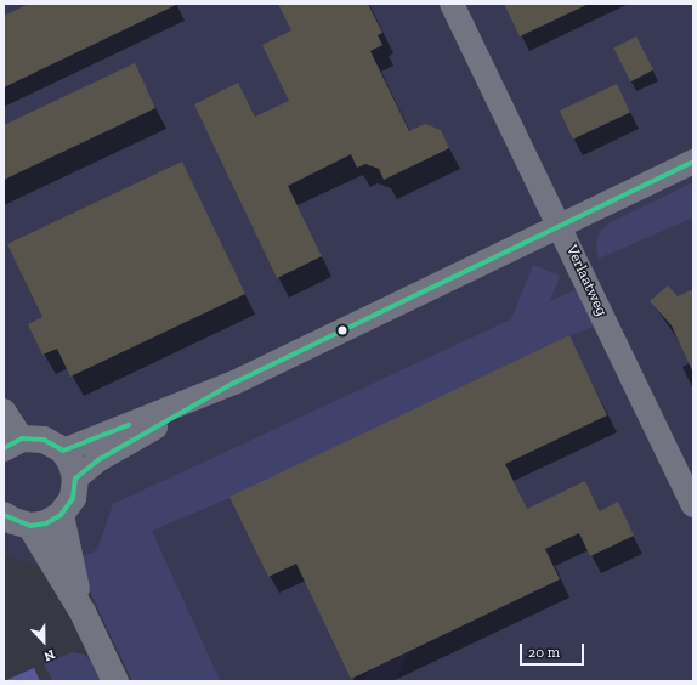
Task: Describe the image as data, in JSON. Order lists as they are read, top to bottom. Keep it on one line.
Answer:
{"streets":{"street":["Verlaatweg"]},"scale_bar":"20 m","north":"bottom"}
